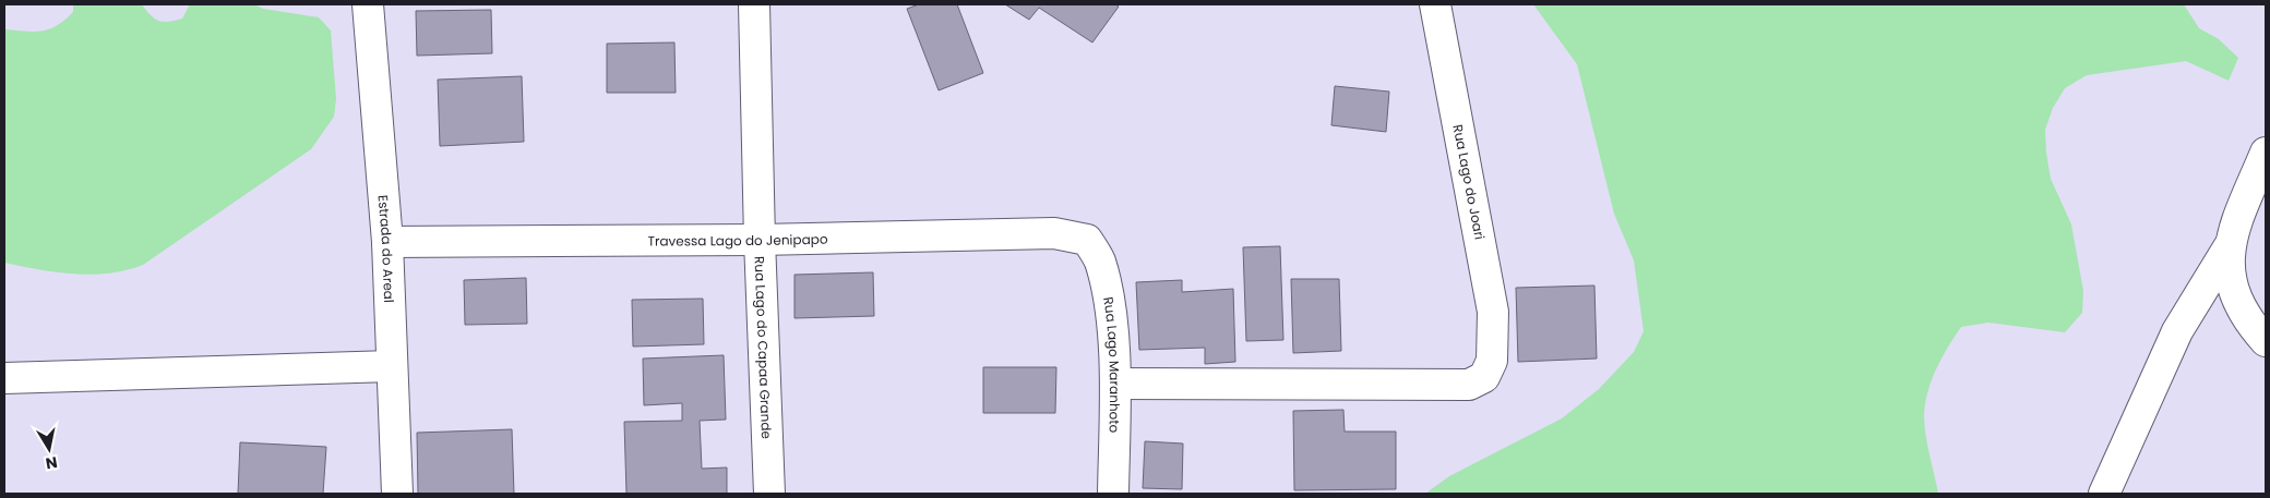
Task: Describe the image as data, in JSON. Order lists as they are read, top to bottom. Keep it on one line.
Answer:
{"streets":{"street":["Rua Lago do Joari","Travessa Lago do Jenipapo","Estrada do Areal","Rua Lago do Capaa Grande","Rua Lago Maranhoto"]},"crossings":[["Rua Lago do Joari","Rua Lago Maranhoto"],["Travessa Lago do Jenipapo","Estrada do Areal"],["Travessa Lago do Jenipapo","Rua Lago do Capaa Grande"],["Travessa Lago do Jenipapo","Rua Lago Maranhoto"]],"north":"bottom"}
